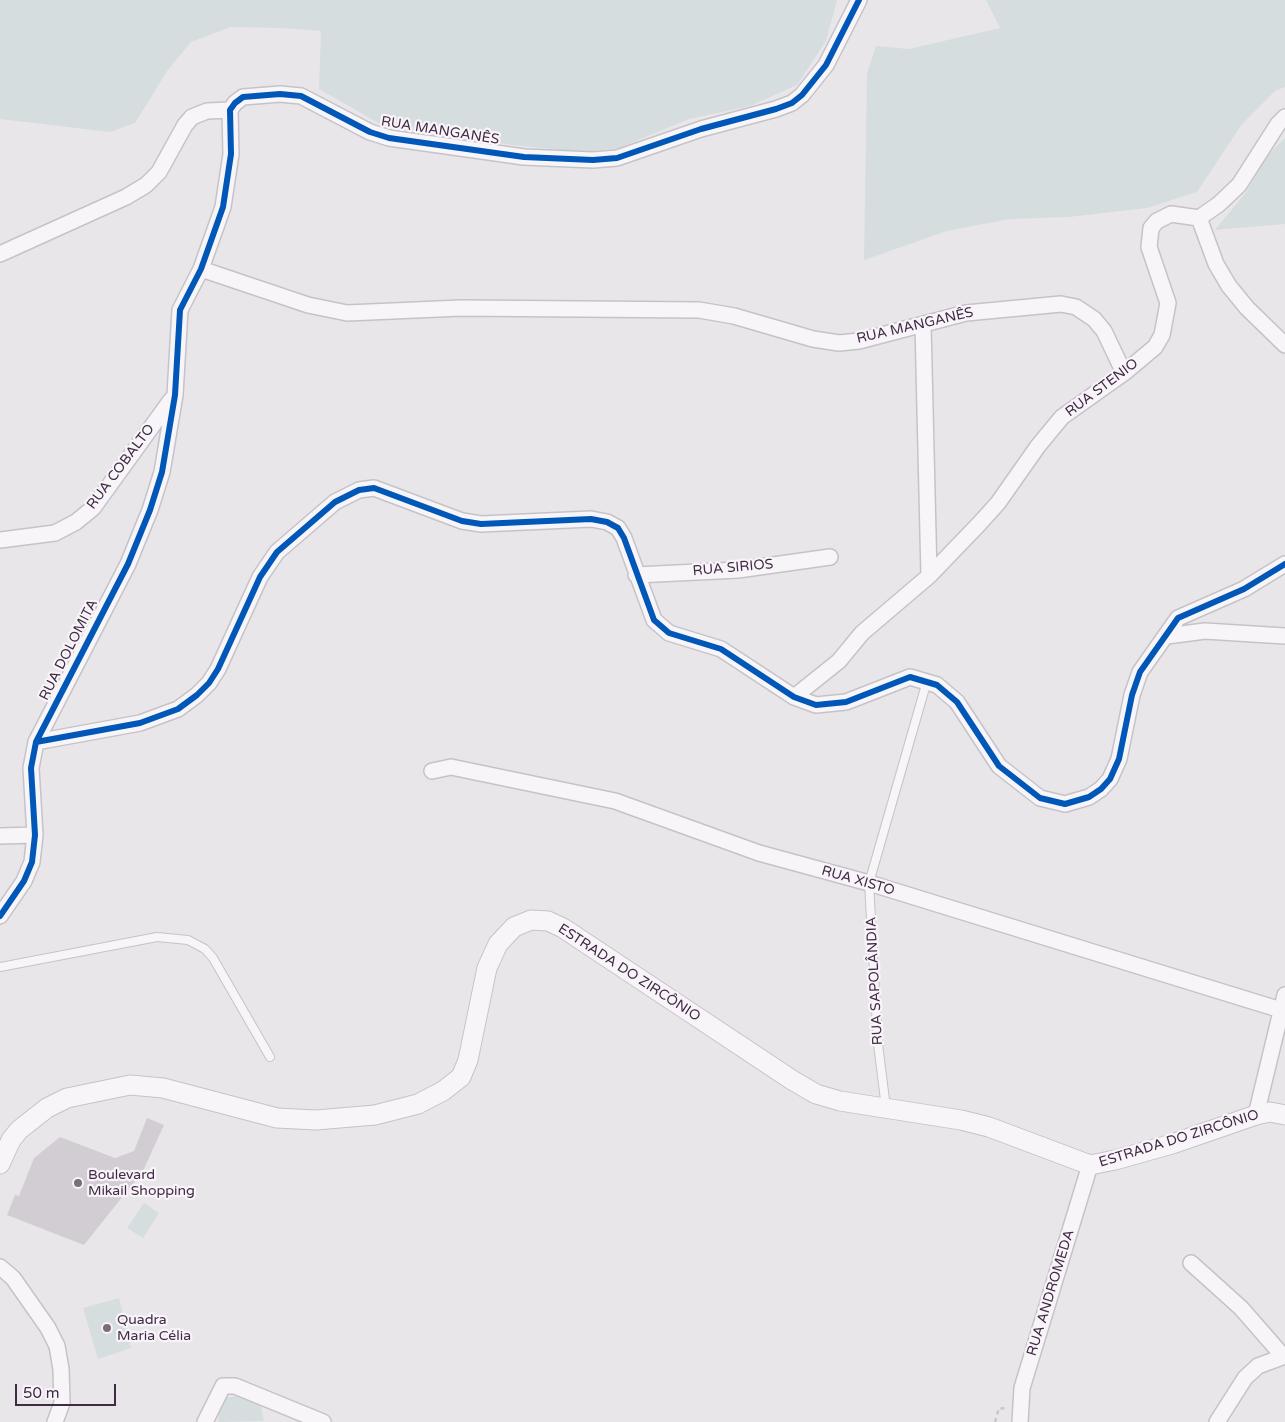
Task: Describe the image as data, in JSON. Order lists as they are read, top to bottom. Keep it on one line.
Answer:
{"streets":{"street":["RUA MANGANÊS","RUA STENIO","RUA COBALTO","RUA SIRIOS","RUA DOLOMITA","RUA XISTO","ESTRADA DO ZIRCÔNIO","RUA ANDROMEDA"],"lane":["RUA SAPOLÂNDIA"]},"crossings":[["RUA MANGANÊS","RUA STENIO"],["RUA COBALTO","RUA DOLOMITA"],["RUA XISTO","RUA SAPOLÂNDIA"],["ESTRADA DO ZIRCÔNIO","RUA SAPOLÂNDIA"],["ESTRADA DO ZIRCÔNIO","RUA ANDROMEDA"]],"places":["Boulevard Mikail Shopping","Quadra Maria Célia"],"scale_bar":"50 m"}
